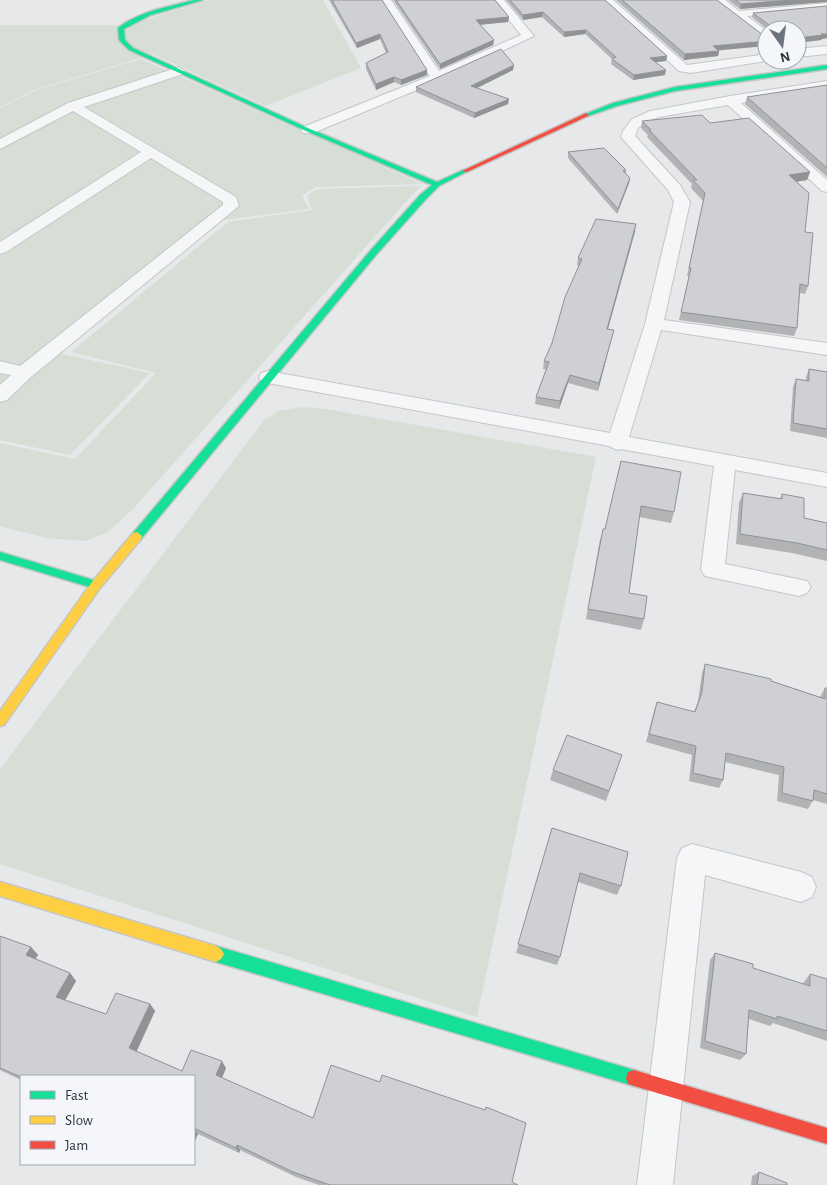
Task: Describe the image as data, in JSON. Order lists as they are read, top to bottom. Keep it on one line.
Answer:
{"legend":["Fast","Slow","Jam"],"north":"bottom"}
